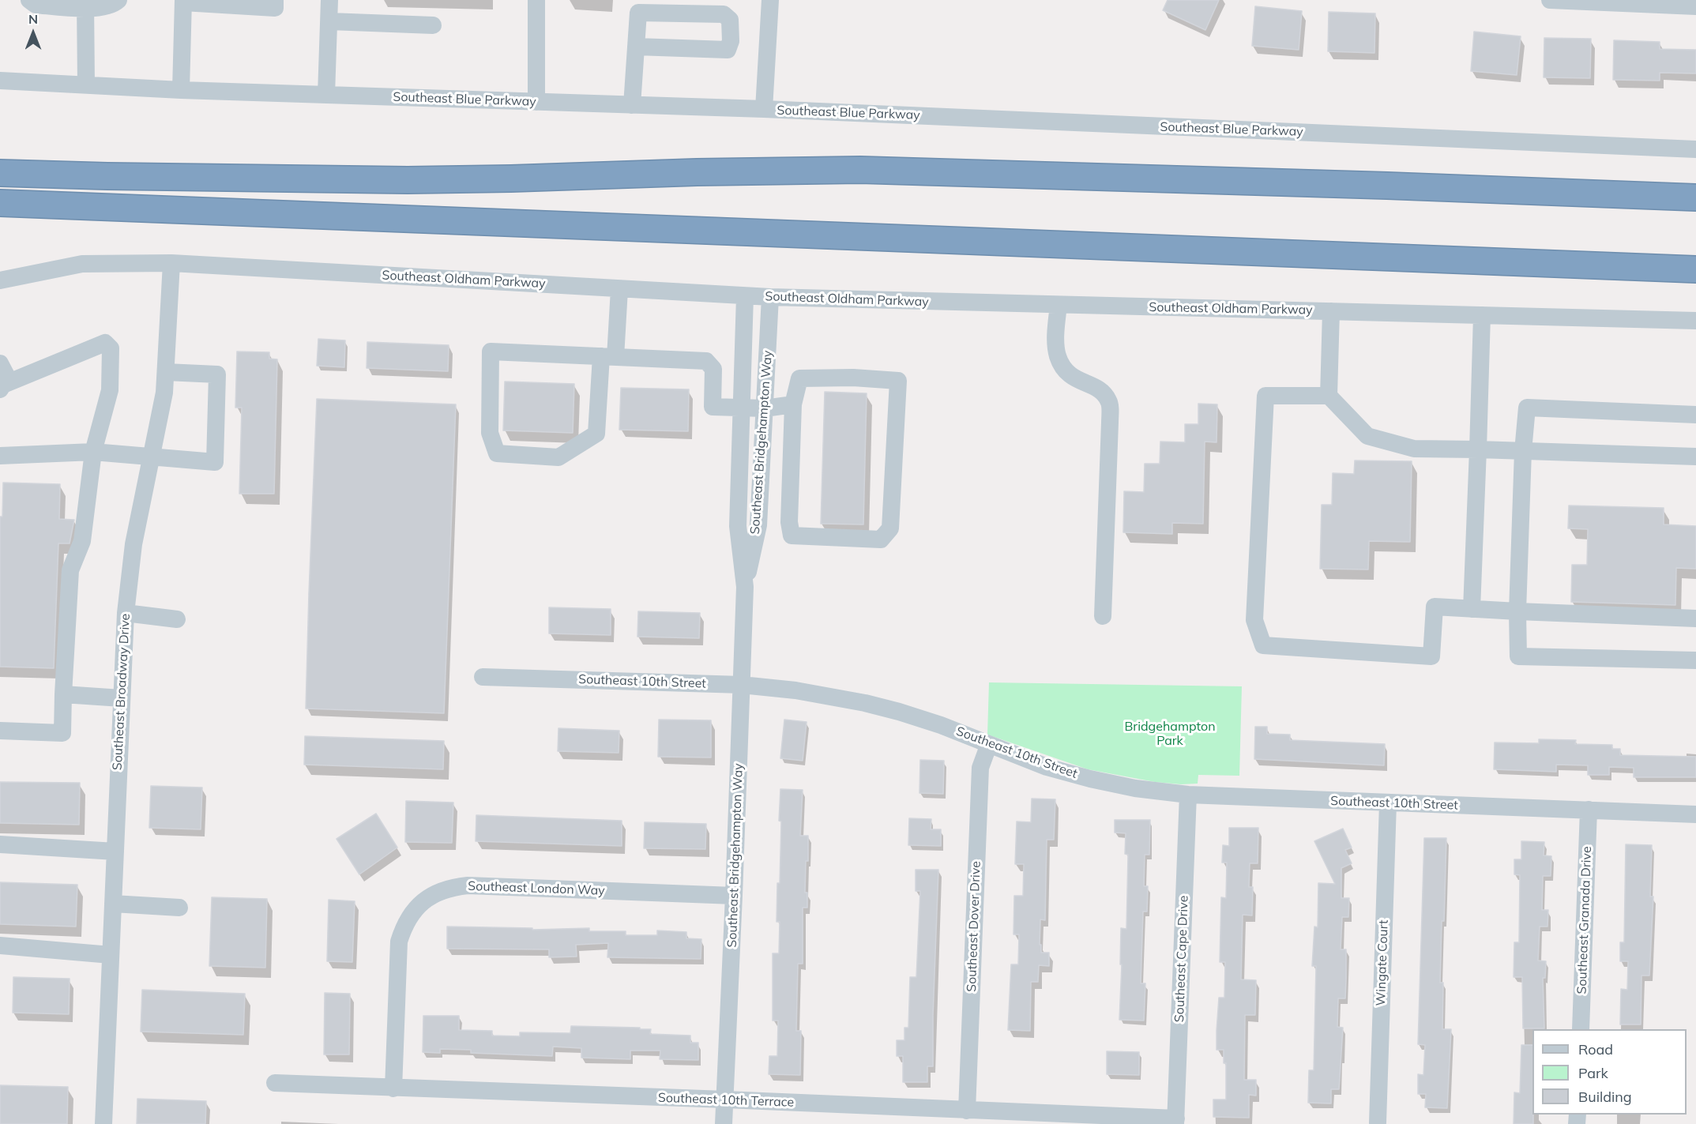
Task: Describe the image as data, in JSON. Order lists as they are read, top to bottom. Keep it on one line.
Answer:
{"streets":{"street":["Southeast Blue Parkway","Southeast Oldham Parkway","Southeast Bridgehampton Way","Southeast 10th Street","Southeast Broadway Drive","Southeast London Way","Southeast Granada Drive","Southeast Dover Drive","Southeast Cape Drive","Wingate Court","Southeast 10th Terrace"]},"crossings":[["Southeast Oldham Parkway","Southeast Bridgehampton Way"],["Southeast Oldham Parkway","Southeast Broadway Drive"],["Southeast Bridgehampton Way","Southeast 10th Street"],["Southeast Bridgehampton Way","Southeast London Way"],["Southeast Bridgehampton Way","Southeast 10th Terrace"],["Southeast 10th Street","Southeast Granada Drive"],["Southeast 10th Street","Southeast Dover Drive"],["Southeast 10th Street","Southeast Cape Drive"],["Southeast 10th Street","Wingate Court"],["Southeast London Way","Southeast 10th Terrace"],["Southeast Dover Drive","Southeast 10th Terrace"],["Southeast Cape Drive","Southeast 10th Terrace"]],"parks":["Bridgehampton Park"],"legend":["Road","Park","Building"],"north":"top"}
